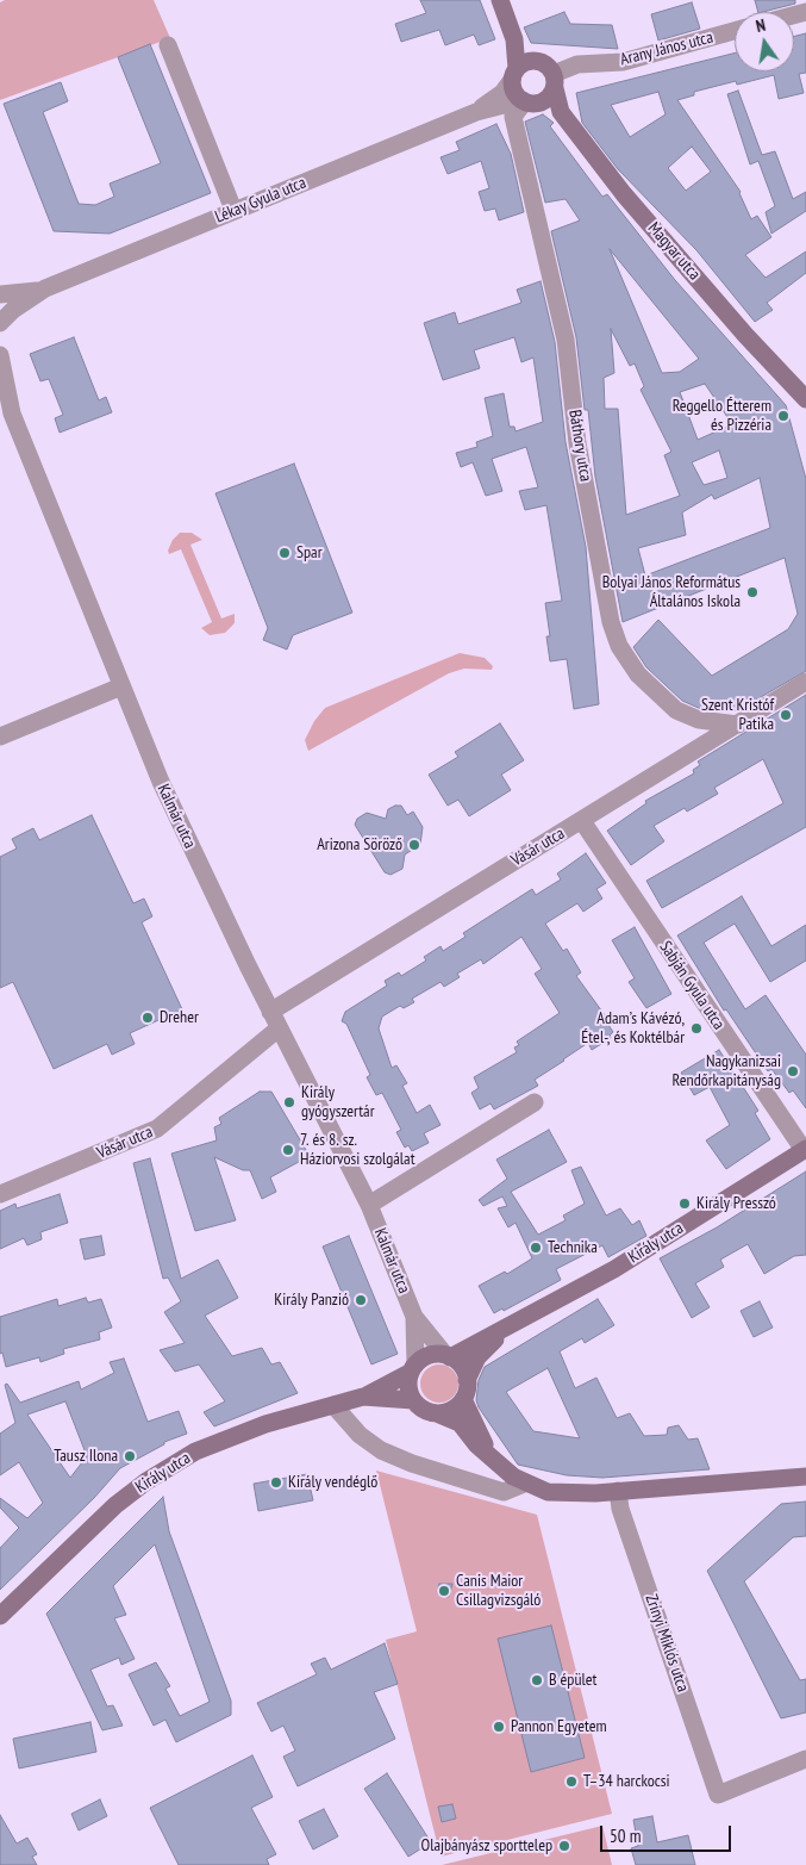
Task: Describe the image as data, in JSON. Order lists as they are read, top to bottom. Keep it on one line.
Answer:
{"streets":{"main road":["Magyar utca","Király utca"],"street":["Arany János utca","Lékay Gyula utca","Báthory utca","Kalmár utca","Vásár utca","Sabján Gyula utca","Zrínyi Miklós utca"]},"crossings":[["Arany János utca","Magyar utca"],["Arany János utca","Báthory utca"],["Magyar utca","Báthory utca"],["Báthory utca","Vásár utca"],["Kalmár utca","Vásár utca"],["Kalmár utca","Király utca"],["Vásár utca","Sabján Gyula utca"],["Sabján Gyula utca","Király utca"]],"places":["Reggello Étterem és Pizzéria","Spar","Bolyai János Református Általános Iskola","Szent Kristóf Patika","Arizona Söröző","Dreher","Adam’s Kávézó, Étel-, és Koktélbár","Nagykanizsai Rendőrkapitányság","Király gyógyszertár","7. és 8. sz. Háziorvosi szolgálat","Király Presszó","Technika","Király Panzió","Tausz Ilona","Király vendéglő","Canis Maior Csillagvizsgáló","B épület","Pannon Egyetem","T–34 harckocsi","Olajbányász sporttelep"],"scale_bar":"50 m","north":"top"}
